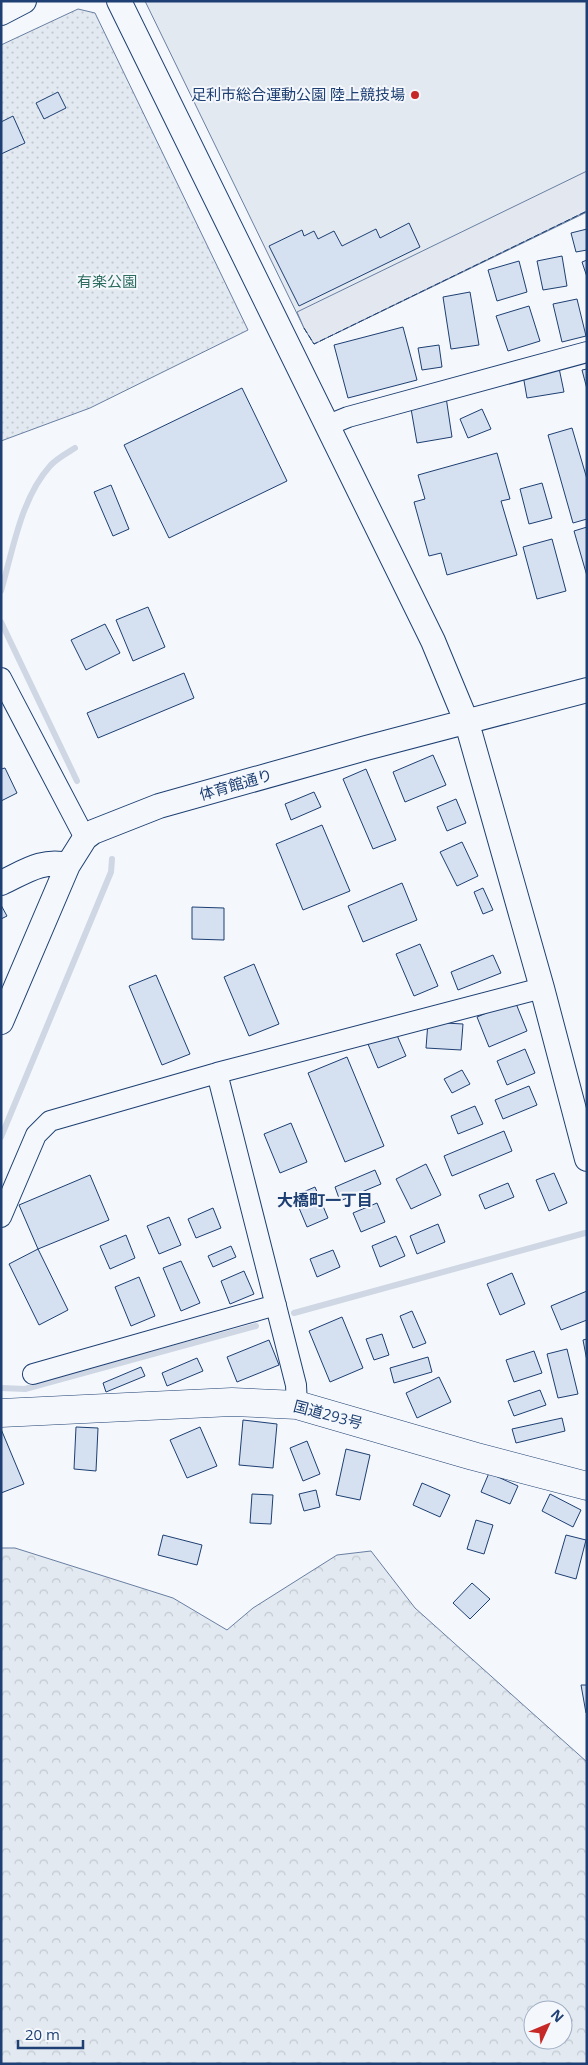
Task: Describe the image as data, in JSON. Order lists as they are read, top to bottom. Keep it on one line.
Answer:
{"streets":{"highway":["国道293号"],"street":["体育館通り"]},"districts":["大橋町一丁目"],"parks":["有楽公園"],"places":["足利市総合運動公園 陸上競技場"],"scale_bar":"20 m","north":"top right"}
